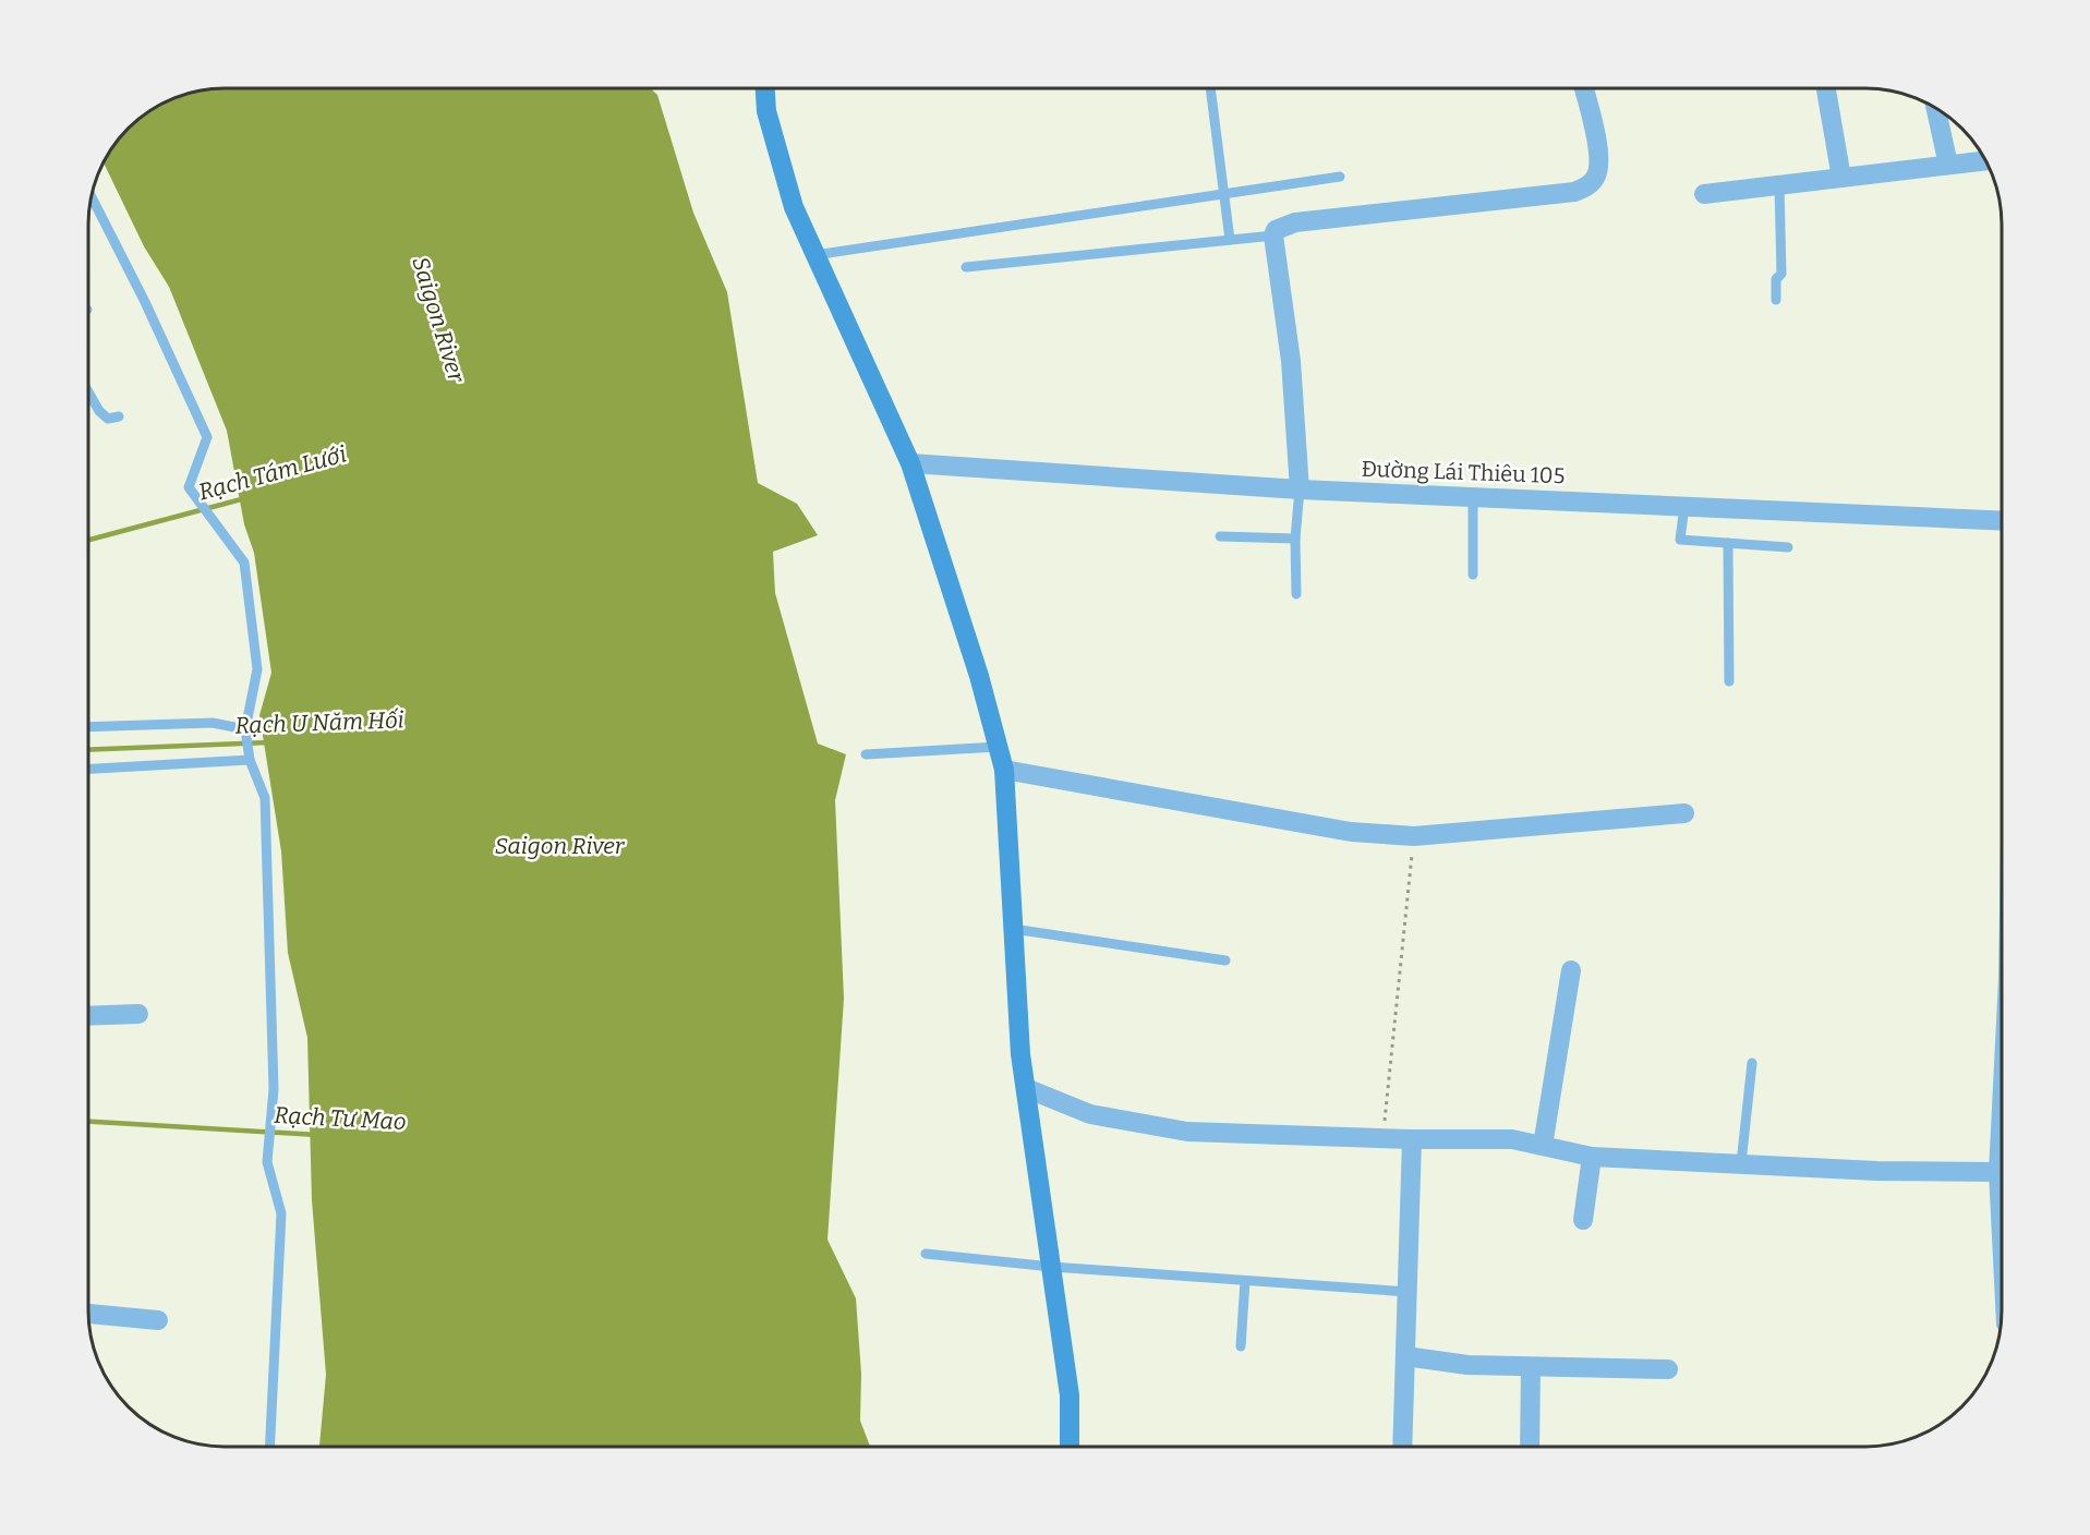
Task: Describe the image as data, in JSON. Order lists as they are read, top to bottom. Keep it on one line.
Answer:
{"streets":{"street":["Đường Lái Thiêu 105"]},"water":["Saigon River","Rạch Tám Lưới","Rạch U Năm Hối","Rạch Tư Mao"]}
